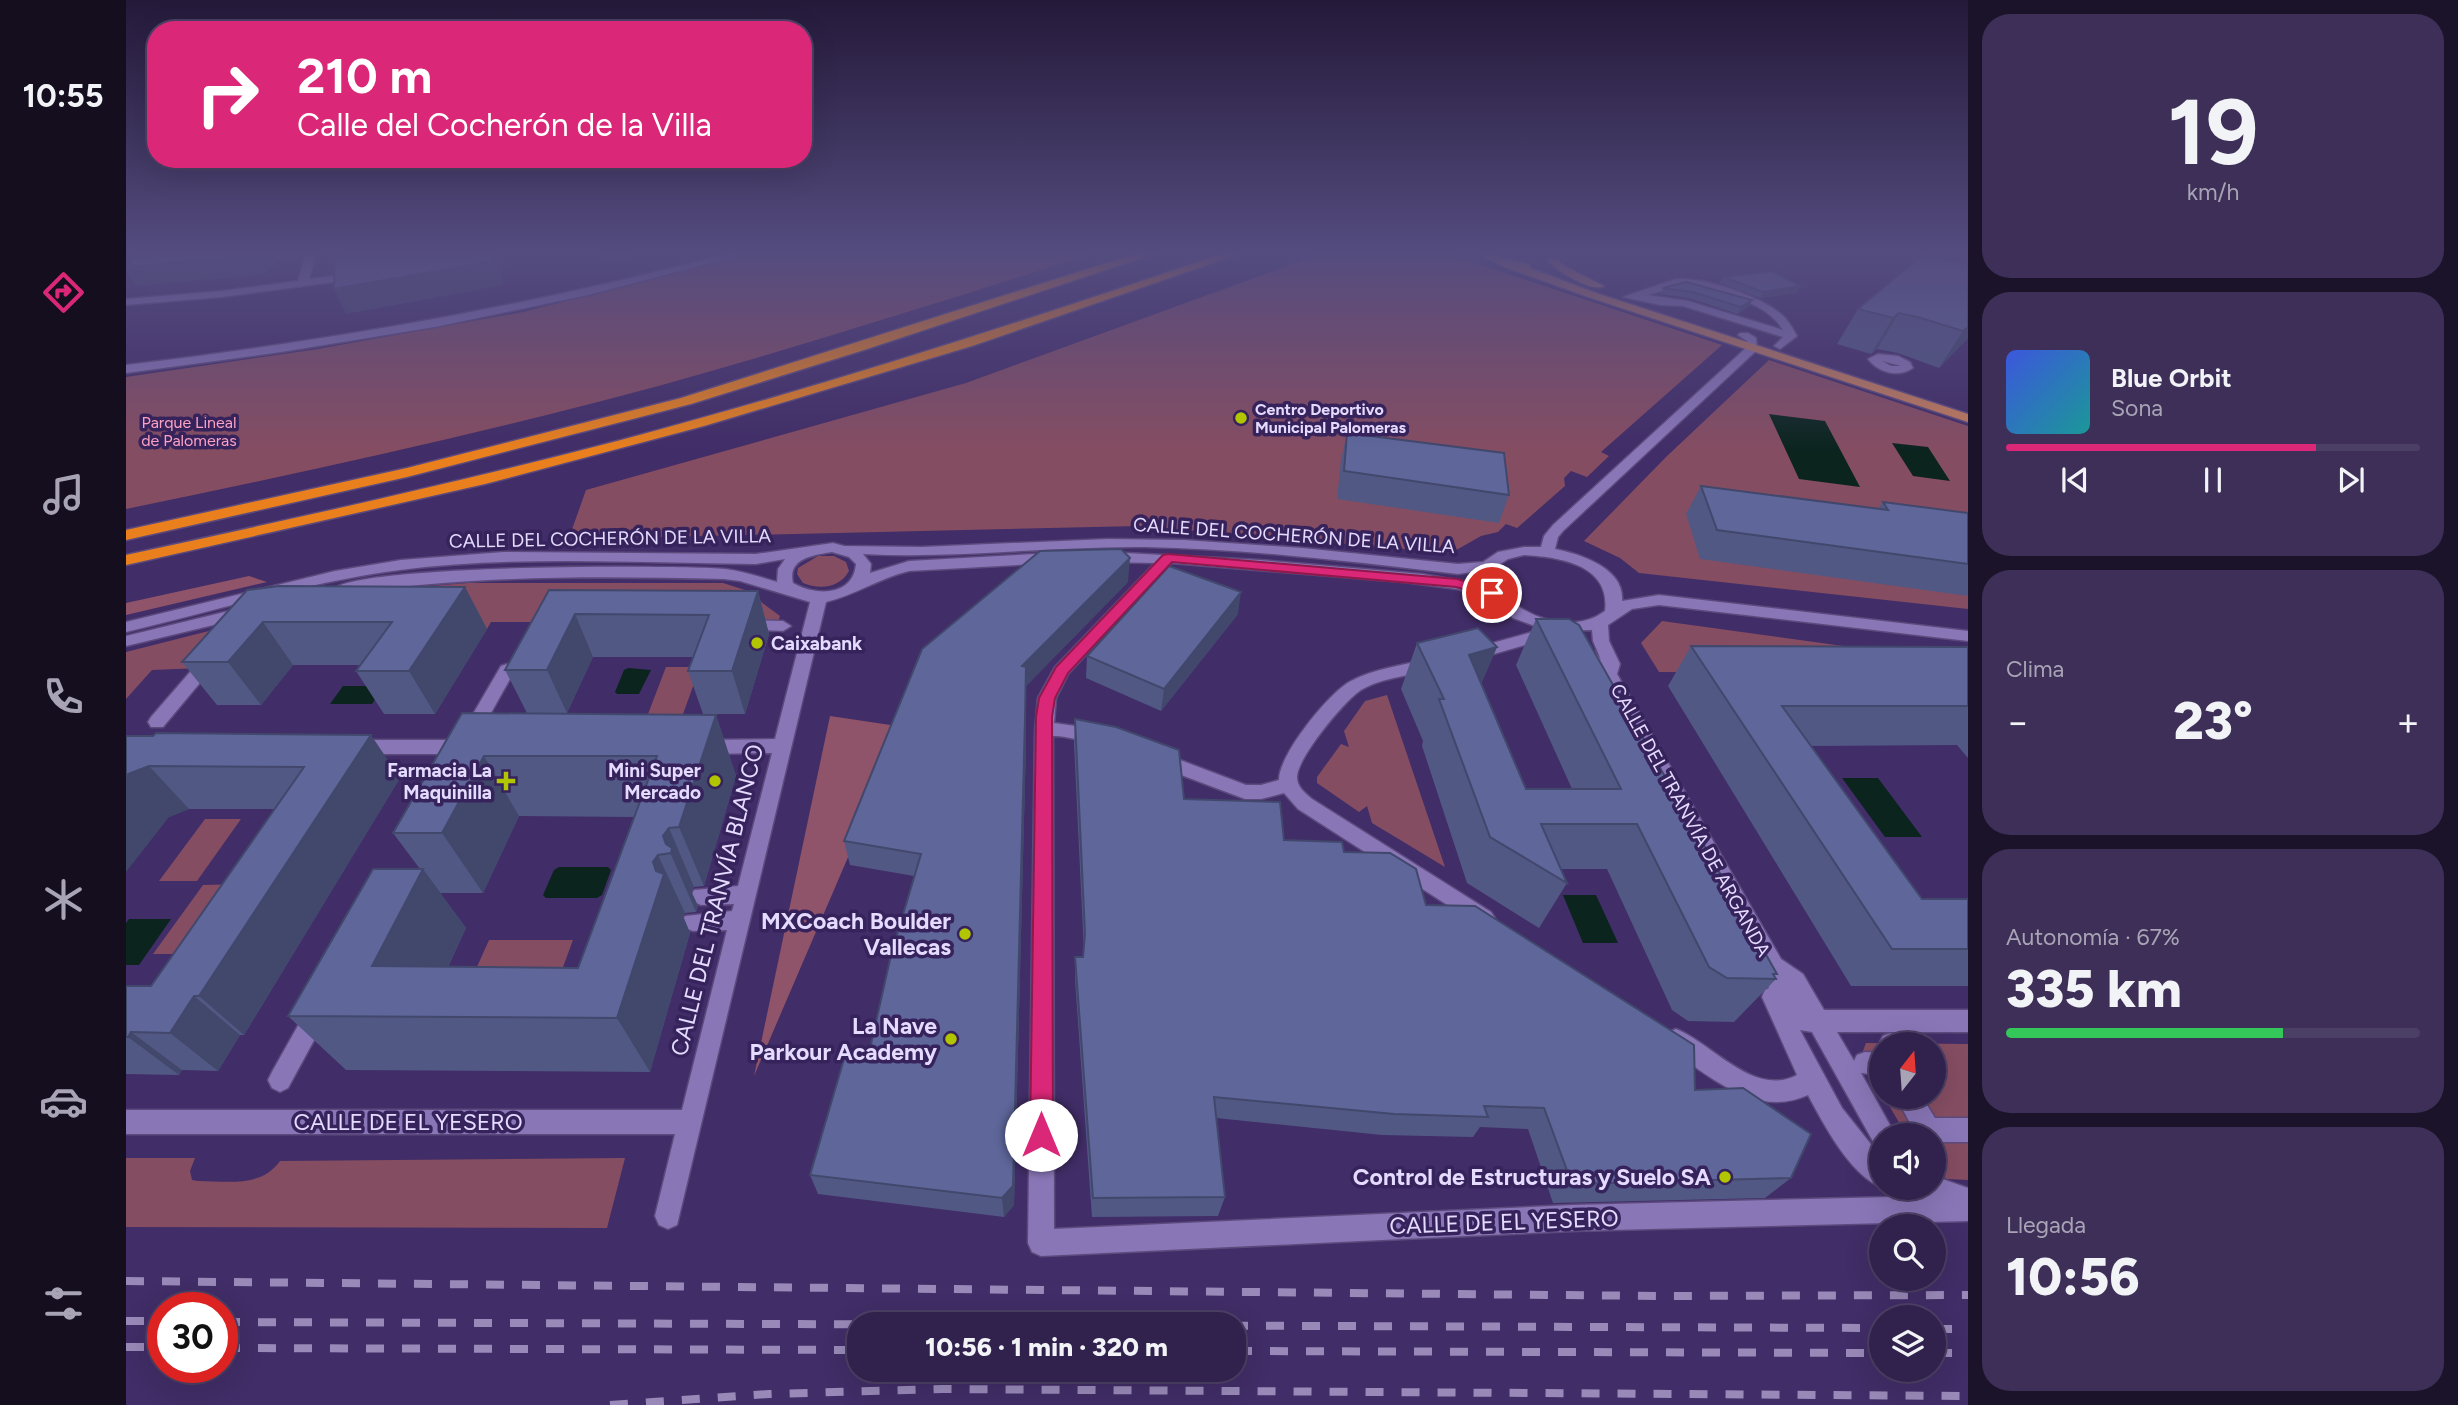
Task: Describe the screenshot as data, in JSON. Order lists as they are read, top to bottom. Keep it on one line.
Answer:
{"streets":{"street":["CALLE DEL COCHERÓN DE LA VILLA","CALLE DEL TRANVÍA DE ARGANDA","CALLE DEL TRANVÍA BLANCO","CALLE DE EL YESERO"]},"crossings":[["CALLE DEL COCHERÓN DE LA VILLA","CALLE DEL TRANVÍA BLANCO"],["CALLE DEL TRANVÍA BLANCO","CALLE DE EL YESERO"]],"parks":["Parque Lineal de Palomeras"],"places":{"other":["Centro Deportivo Municipal Palomeras","Caixabank","Mini Super Mercado","MXCoach Boulder Vallecas","La Nave Parkour Academy","Control de Estructuras y Suelo SA"],"health":["Farmacia La Maquinilla"]},"north":"top","page":{"tabs":"10:55","tile":[["19","km/h"],"Clima",["Autonomía · 67%","335 km"],["Llegada","10:56"]],"turn":["210 m","Calle del Cocherón de la Villa"],"song":["Blue Orbit","Sona"],"heat":["−","23°","+"],"limit":"30","trip":"10:56 · 1 min · 320 m"}}
